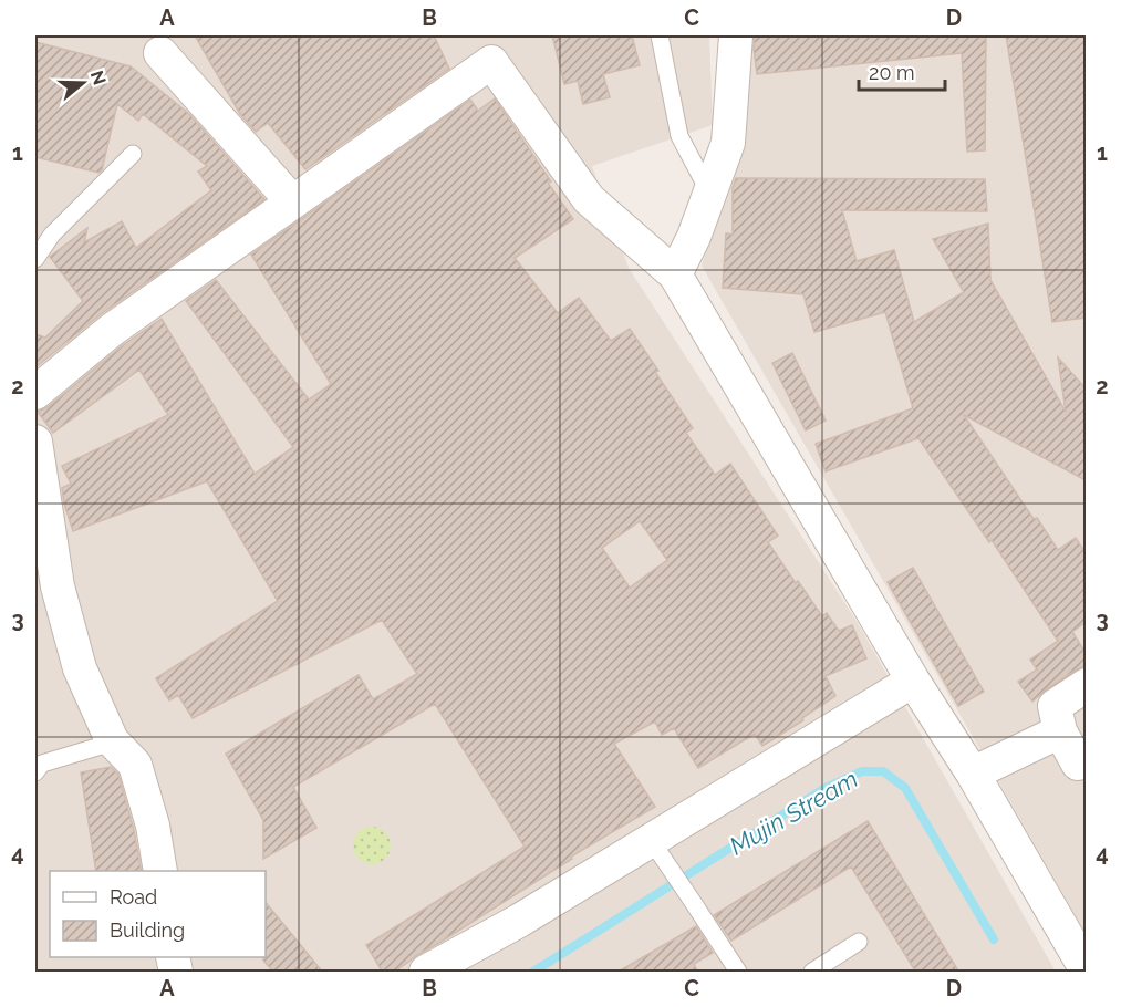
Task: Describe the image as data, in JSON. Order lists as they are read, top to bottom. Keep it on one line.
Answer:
{"water":["Mujin Stream"],"legend":["Road","Building"],"scale_bar":"20 m","north":"right","grid":{"columns":["A","B","C","D"],"rows":["1","2","3","4"]}}
